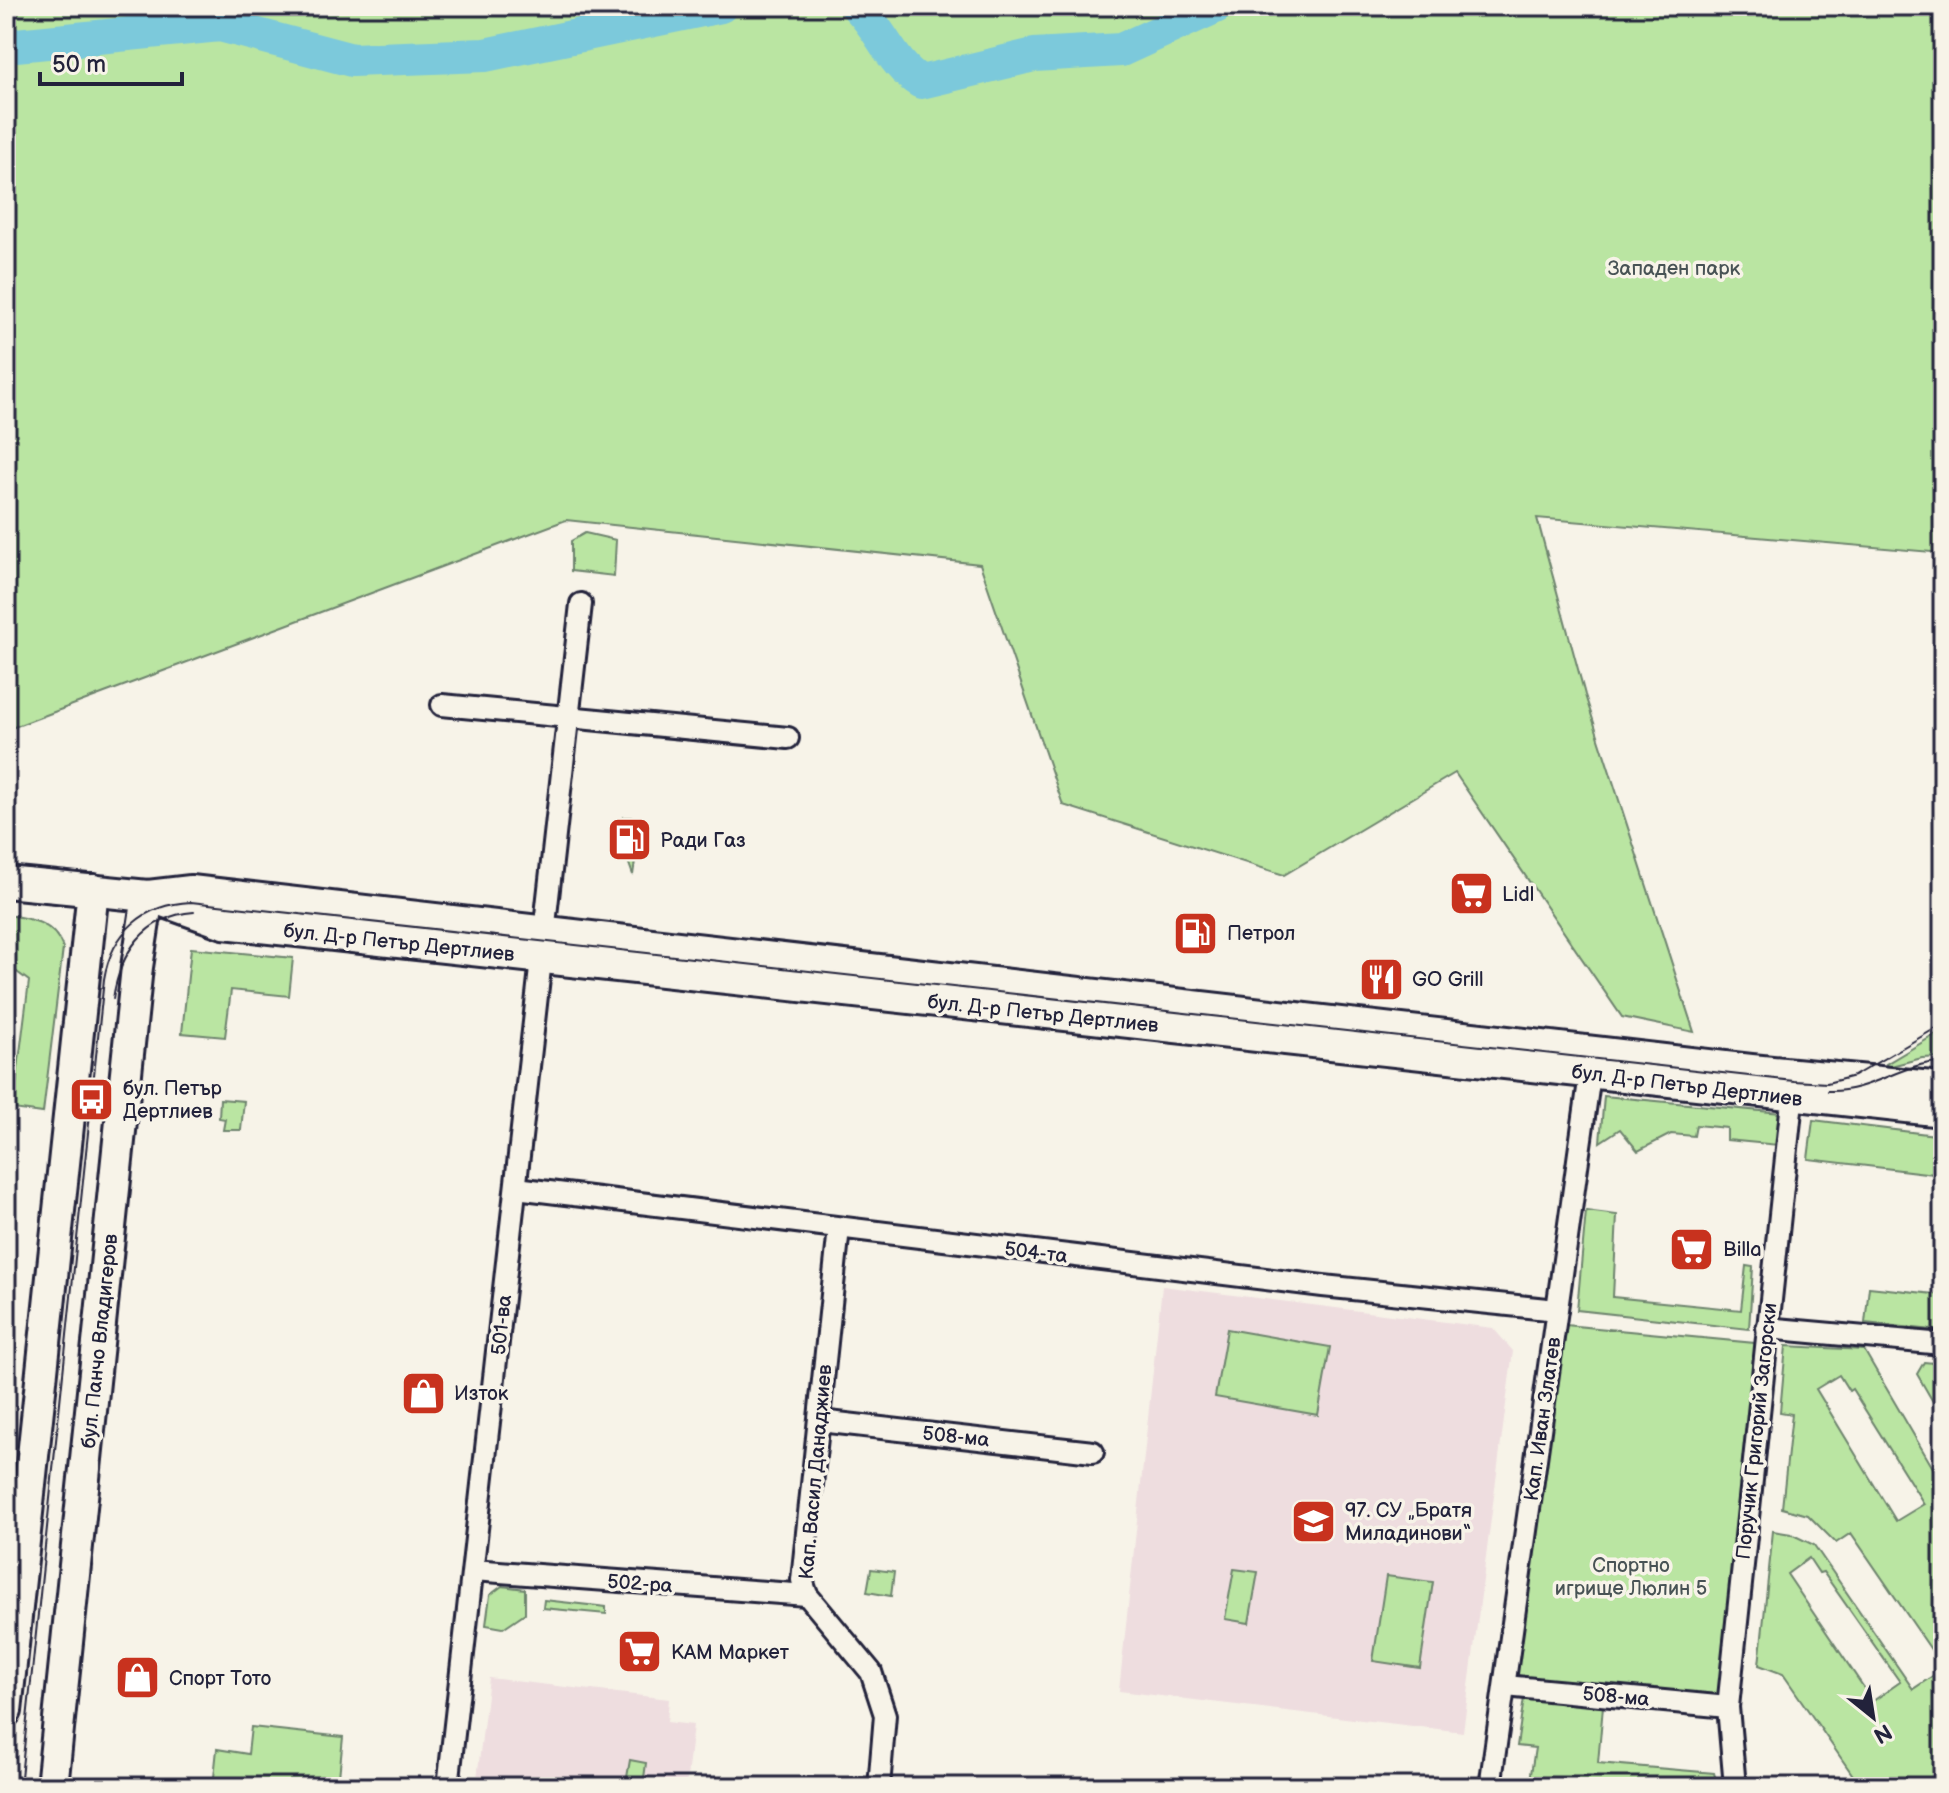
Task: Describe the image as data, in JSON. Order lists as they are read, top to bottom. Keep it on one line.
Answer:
{"streets":{"main road":["бул. Д-р Петър Дертлиев","бул. Панчо Владигеров"],"street":["504-та","501-ва","Кап. Иван Златев","Поручик Григорий Загорски","508-ма","Кап. Васил Данаджиев","502-ра"]},"crossings":[["бул. Д-р Петър Дертлиев","501-ва"],["бул. Д-р Петър Дертлиев","бул. Панчо Владигеров"],["бул. Д-р Петър Дертлиев","Кап. Иван Златев"],["бул. Д-р Петър Дертлиев","Поручик Григорий Загорски"],["504-та","501-ва"],["504-та","Кап. Иван Златев"],["504-та","Кап. Васил Данаджиев"],["501-ва","502-ра"],["Кап. Иван Златев","508-ма"],["Поручик Григорий Загорски","508-ма"],["508-ма","Кап. Васил Данаджиев"],["Кап. Васил Данаджиев","502-ра"]],"parks":["Западен парк","Спортно игрище Люлин 5"],"places":{"fuel station":["Ради Газ","Петрол"],"supermarket":["Lidl","Billa","КАМ Маркет"],"restaurant":["GO Grill"],"bus stop":["бул. Петър Дертлиев"],"shop":["Изток","Спорт Тото"],"school or university":["97. СУ „Братя Миладинови“"]},"scale_bar":"50 m","north":"bottom right"}
